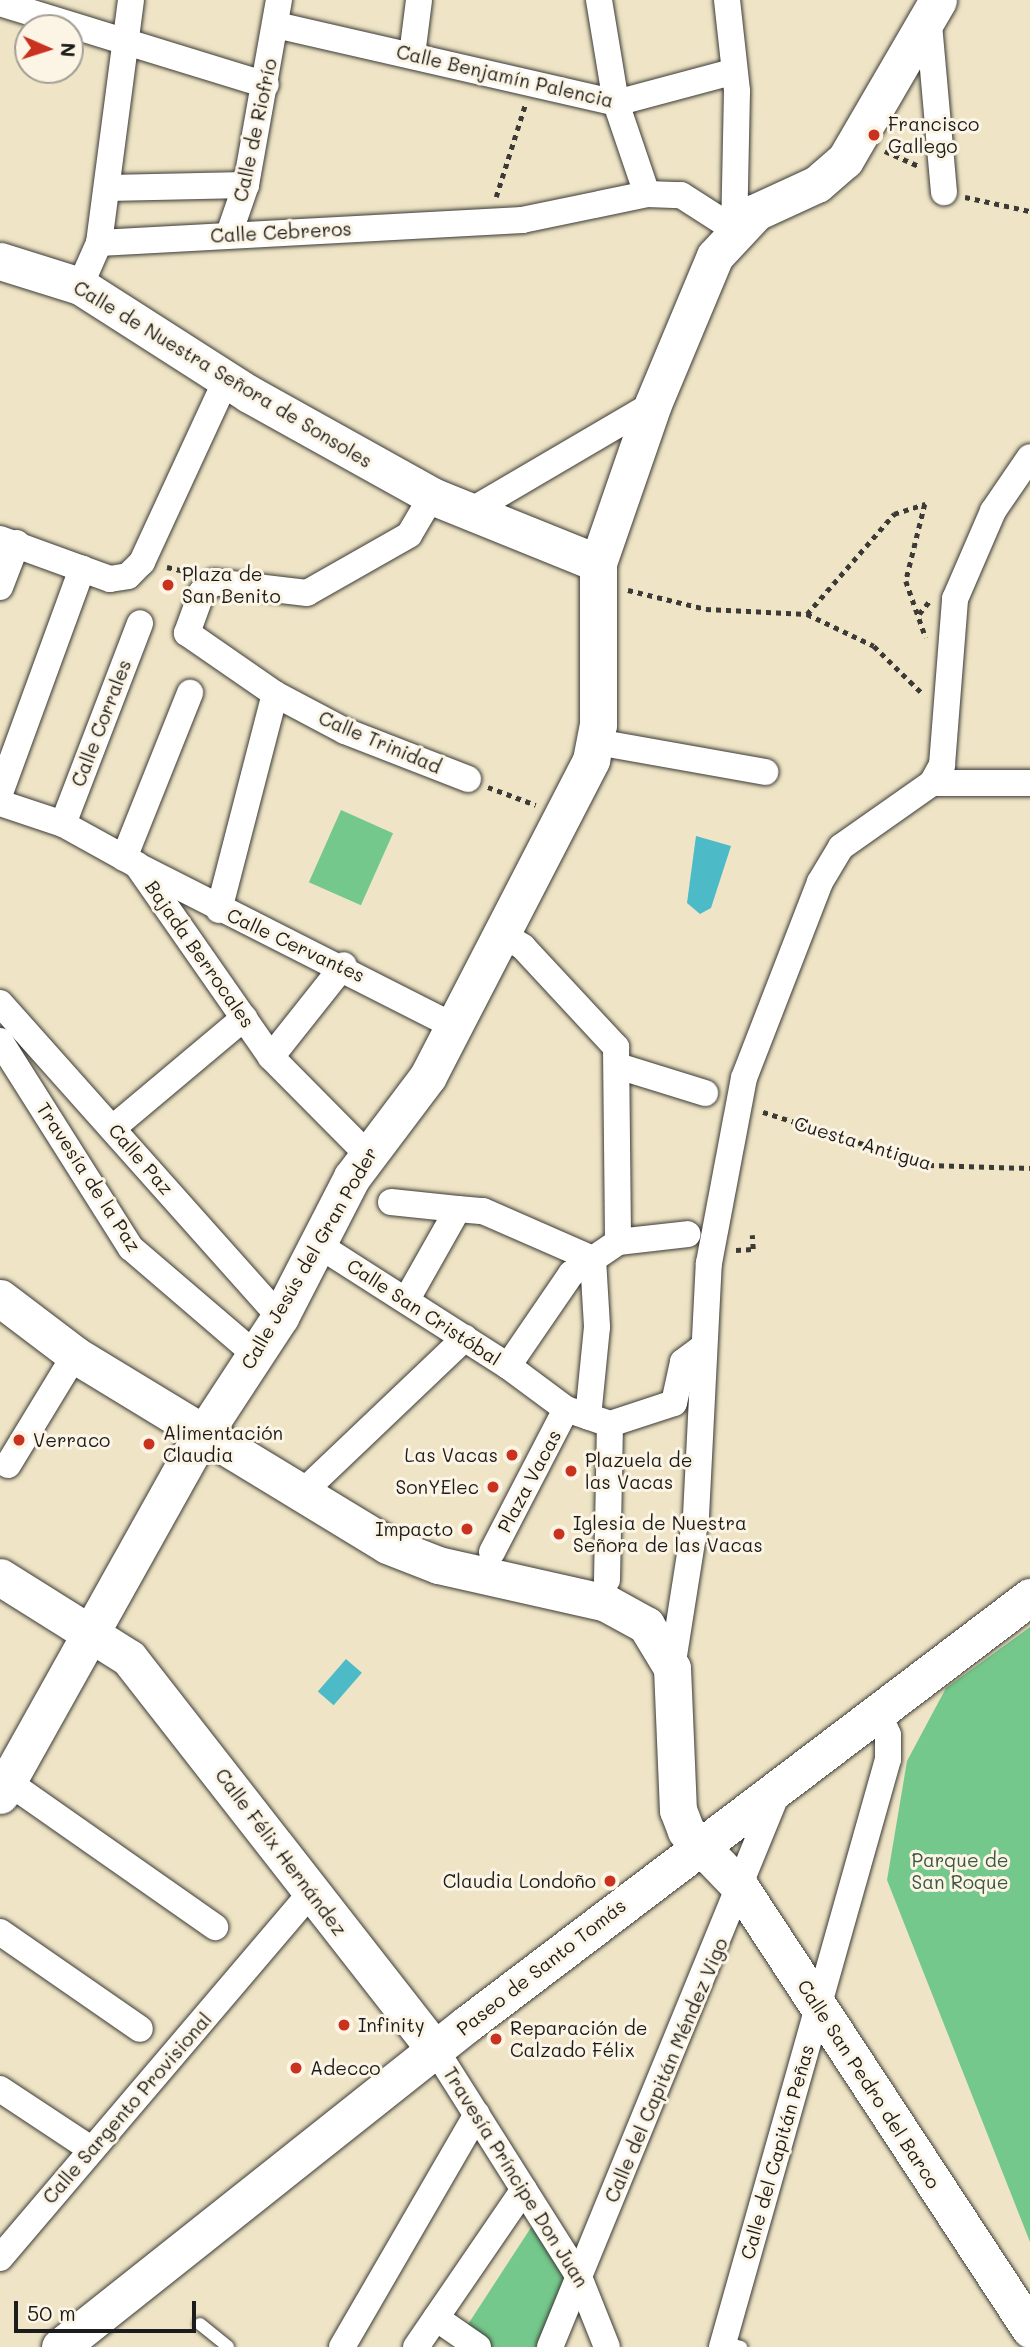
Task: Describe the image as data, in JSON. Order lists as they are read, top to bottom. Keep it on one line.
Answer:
{"streets":{"street":["Calle Benjamín Palencia","Calle de Riofrío","Calle Cebreros","Calle de Nuestra Señora de Sonsoles","Calle Corrales","Calle Trinidad","Calle Cervantes","Bajada Berrocales","Calle Paz","Travesía de la Paz","Calle Jesús del Gran Poder","Calle San Cristóbal","Plaza Vacas","Calle Félix Hernández","Paseo de Santo Tomás","Calle del Capitán Méndez Vigo","Calle San Pedro del Barco","Calle Sargento Provisional","Calle del Capitán Peñas","Travesía Príncipe Don Juan"],"path":["Cuesta Antigua"]},"crossings":[["Calle Benjamín Palencia","Calle de Riofrío"],["Calle de Riofrío","Calle Cebreros"],["Calle Cebreros","Calle Jesús del Gran Poder"],["Calle de Nuestra Señora de Sonsoles","Calle Trinidad"],["Calle de Nuestra Señora de Sonsoles","Calle Jesús del Gran Poder"],["Calle Corrales","Bajada Berrocales"],["Calle Cervantes","Bajada Berrocales"],["Calle Cervantes","Calle Jesús del Gran Poder"],["Bajada Berrocales","Calle Jesús del Gran Poder"],["Calle Paz","Calle Jesús del Gran Poder"],["Travesía de la Paz","Calle Jesús del Gran Poder"],["Calle Jesús del Gran Poder","Calle San Cristóbal"],["Calle Jesús del Gran Poder","Calle Félix Hernández"],["Calle San Cristóbal","Plaza Vacas"],["Calle Félix Hernández","Paseo de Santo Tomás"],["Calle Félix Hernández","Calle Sargento Provisional"],["Calle Félix Hernández","Travesía Príncipe Don Juan"],["Paseo de Santo Tomás","Calle del Capitán Méndez Vigo"],["Paseo de Santo Tomás","Calle San Pedro del Barco"],["Paseo de Santo Tomás","Calle del Capitán Peñas"],["Paseo de Santo Tomás","Travesía Príncipe Don Juan"],["Calle del Capitán Méndez Vigo","Calle San Pedro del Barco"],["Calle del Capitán Méndez Vigo","Travesía Príncipe Don Juan"],["Calle San Pedro del Barco","Calle del Capitán Peñas"]],"parks":["Parque de San Roque"],"places":["Francisco Gallego","Plaza de San Benito","Verraco","Alimentación Claudia","Las Vacas","Plazuela de las Vacas","SonYElec","Impacto","Iglesia de Nuestra Señora de las Vacas","Claudia Londoño","Infinity","Reparación de Calzado Félix","Adecco"],"scale_bar":"50 m","north":"right"}
